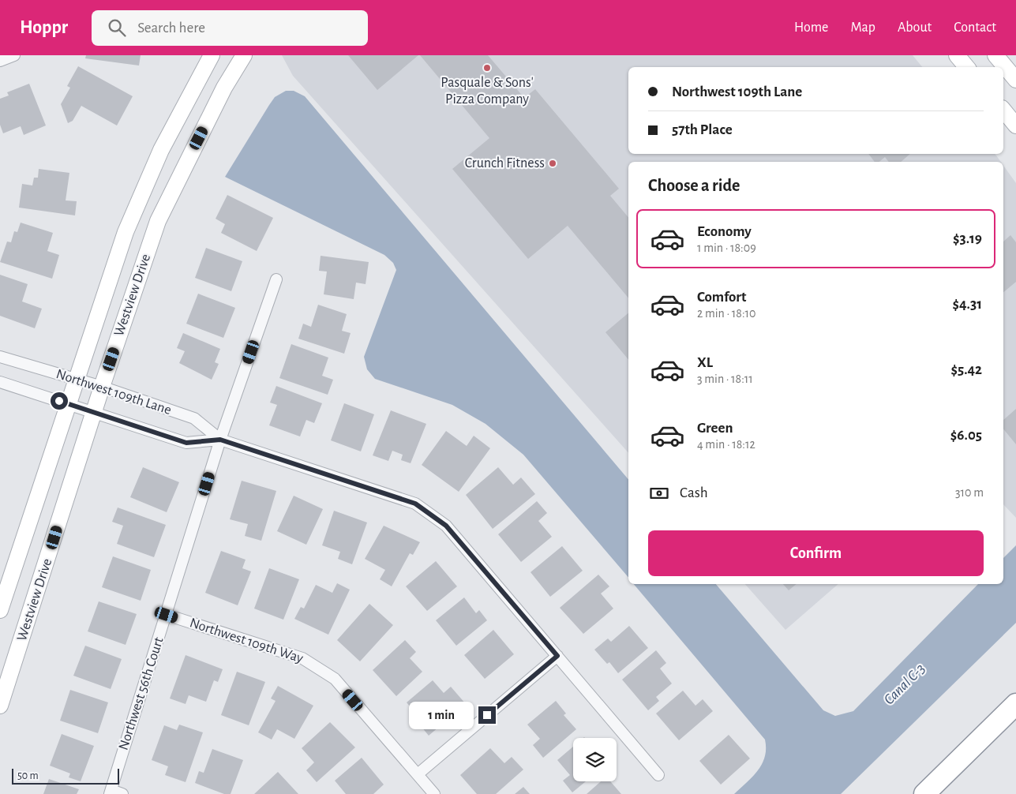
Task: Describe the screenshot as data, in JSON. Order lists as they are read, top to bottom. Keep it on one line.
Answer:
{"streets":{"street":["Westview Drive","Northwest 109th Lane","Northwest 109th Way","Northwest 56th Court"]},"crossings":[["Westview Drive","Northwest 109th Lane"],["Northwest 109th Lane","Northwest 56th Court"],["Northwest 109th Way","Northwest 56th Court"]],"water":["Canal C-3"],"places":["Pasquale & Sons' Pizza Company","Crunch Fitness"],"scale_bar":"50 m","page":{"header":"Hoppr","search":"Search here","nav":["Home","Map","About","Contact"],"banner":["Northwest 109th Lane","57th Place"],"heading":"Choose a ride","list":[{"name":"Economy","note":"1 min · 18:09","value":"$3.19"},{"name":"Comfort","note":"2 min · 18:10","value":"$4.31"},{"name":"XL","note":"3 min · 18:11","value":"$5.42"},{"name":"Green","note":"4 min · 18:12","value":"$6.05"}],"pay":["Cash","310 m"],"buttons":"Confirm","bubble":"1 min","scale":"50 m"}}
